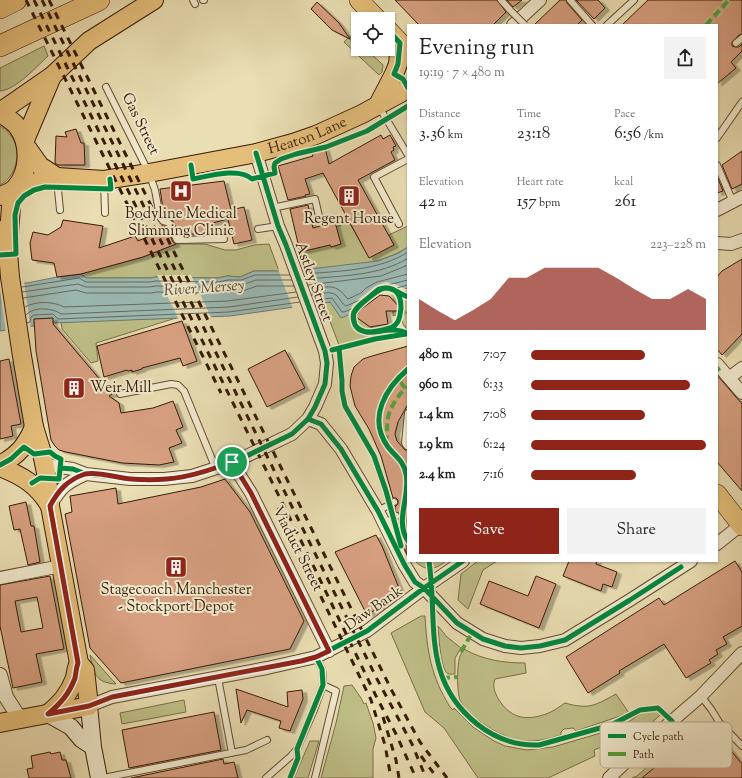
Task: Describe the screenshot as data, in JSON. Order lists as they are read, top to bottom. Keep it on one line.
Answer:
{"streets":{"main road":["Heaton Lane"],"street":["Astley Street","Viaduct Street","Daw Bank"],"lane":["Gas Street"]},"crossings":[["Gas Street","Heaton Lane"],["Heaton Lane","Astley Street"],["Astley Street","Viaduct Street"],["Viaduct Street","Daw Bank"]],"water":["River Mersey"],"places":{"hospital":["Bodyline Medical Slimming Clinic"],"building":["Regent House","Weir Mill","Stagecoach Manchester - Stockport Depot"]},"legend":["Cycle path","Path"],"page":{"heading":["Evening run","19:19 · 7 × 480 m"],"stats":[["Distance","3.36 km"],["Time","23:18"],["Pace","6:56 /km"],["Elevation","42 m"],["Heart rate","157 bpm"],["kcal","261"]],"chart":["Elevation","223–228 m"],"list":[{"name":"480 m","note":"7:07"},{"name":"960 m","note":"6:33"},{"name":"1.4 km","note":"7:08"},{"name":"1.9 km","note":"6:24"},{"name":"2.4 km","note":"7:16"}],"buttons":["Save","Share"]}}
